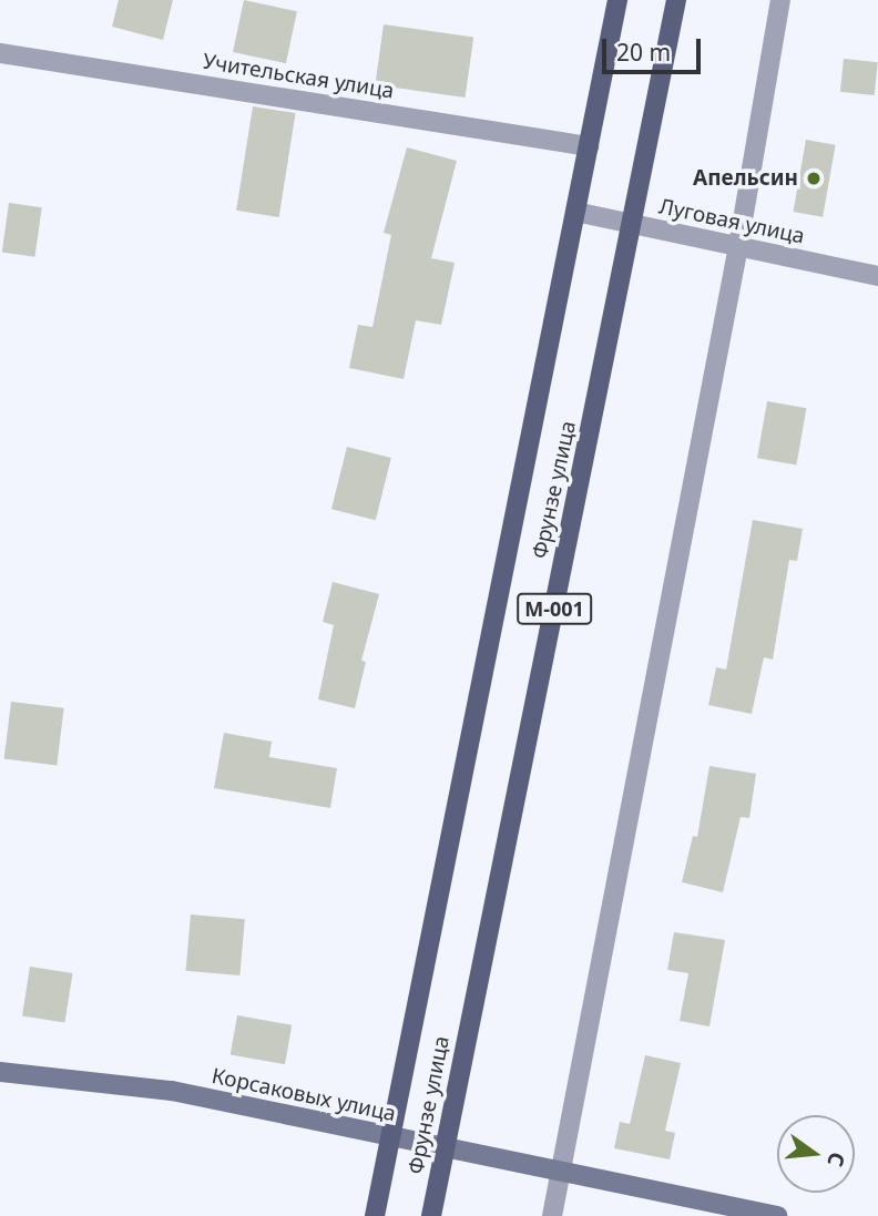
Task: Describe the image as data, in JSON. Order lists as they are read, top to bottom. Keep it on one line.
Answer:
{"streets":{"main road":["Фрунзе улица","M-001"],"street":["Учительская улица","Луговая улица","Корсаковых улица"]},"crossings":[["Учительская улица","Фрунзе улица"],["Луговая улица","Фрунзе улица"],["Фрунзе улица","Корсаковых улица"]],"places":["Апельсин"],"scale_bar":"20 m","north":"right"}
